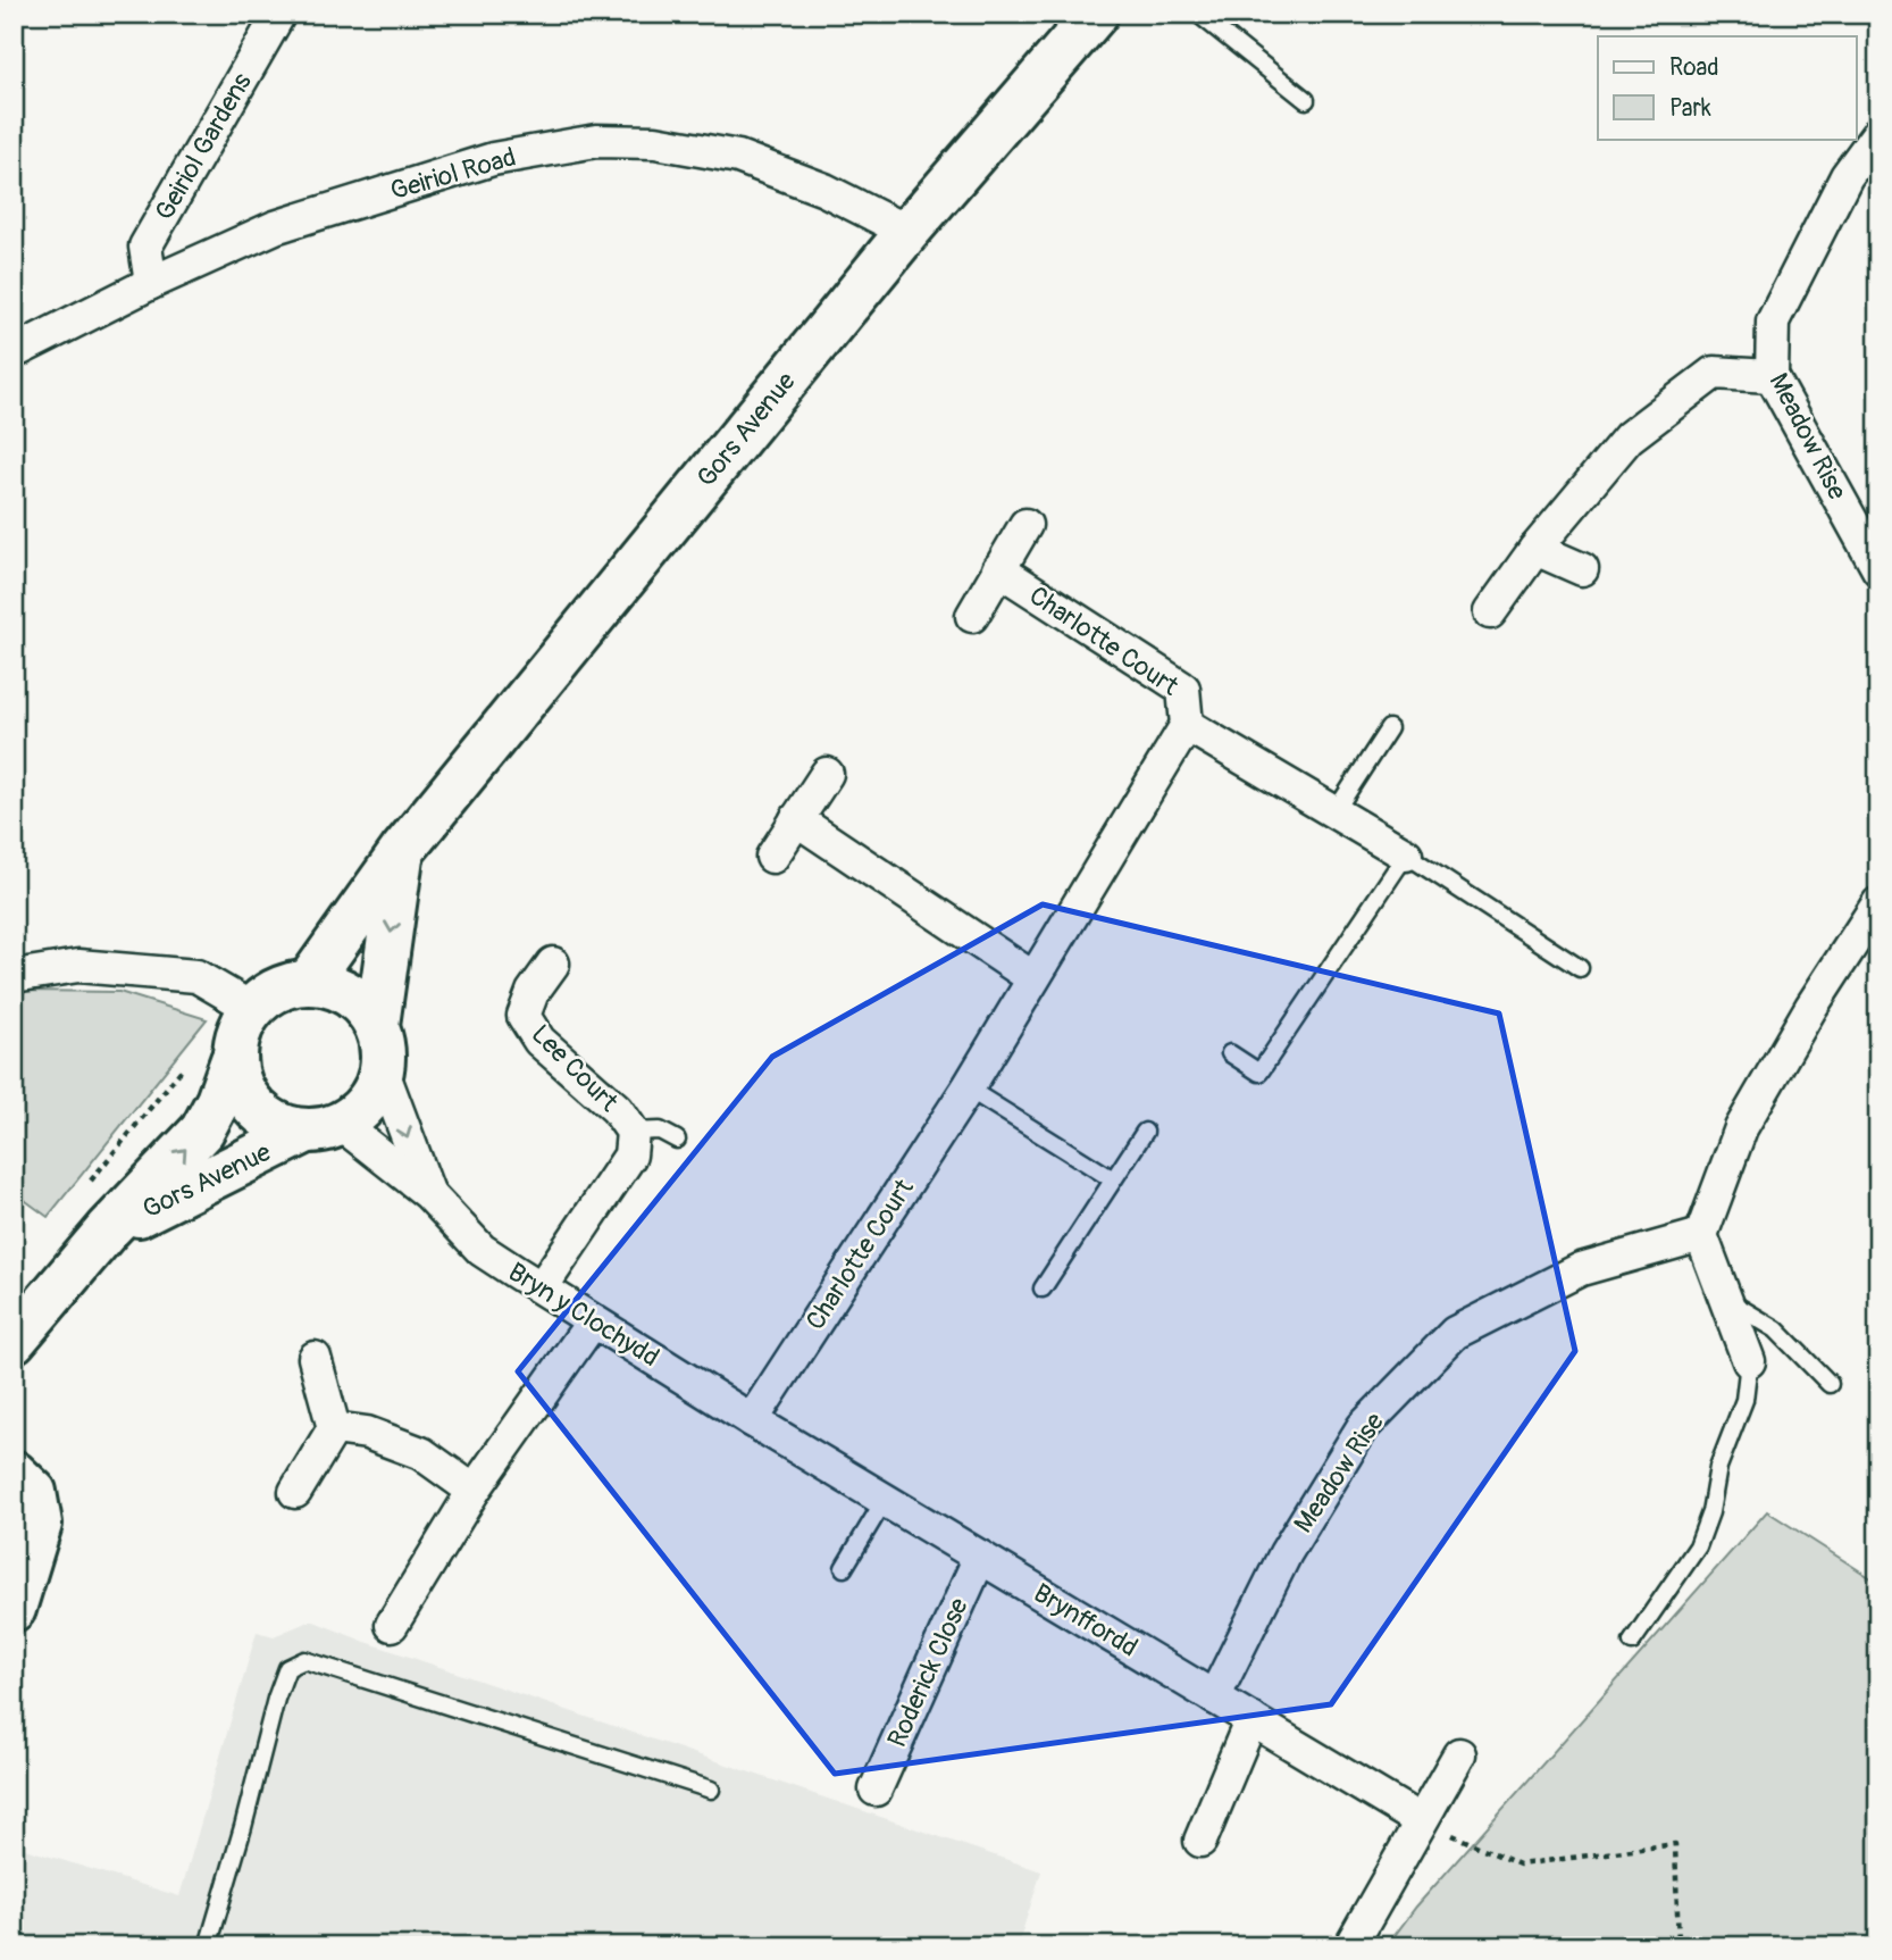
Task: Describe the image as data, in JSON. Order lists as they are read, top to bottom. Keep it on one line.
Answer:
{"streets":{"street":["Geiriol Gardens","Geiriol Road","Gors Avenue","Meadow Rise","Charlotte Court","Lee Court","Bryn y Clochydd","Brynffordd","Roderick Close"]},"crossings":[["Geiriol Gardens","Geiriol Road"],["Geiriol Road","Gors Avenue"],["Meadow Rise","Brynffordd"],["Charlotte Court","Bryn y Clochydd"],["Charlotte Court","Brynffordd"],["Lee Court","Bryn y Clochydd"],["Bryn y Clochydd","Brynffordd"],["Brynffordd","Roderick Close"]],"legend":["Road","Park"]}
